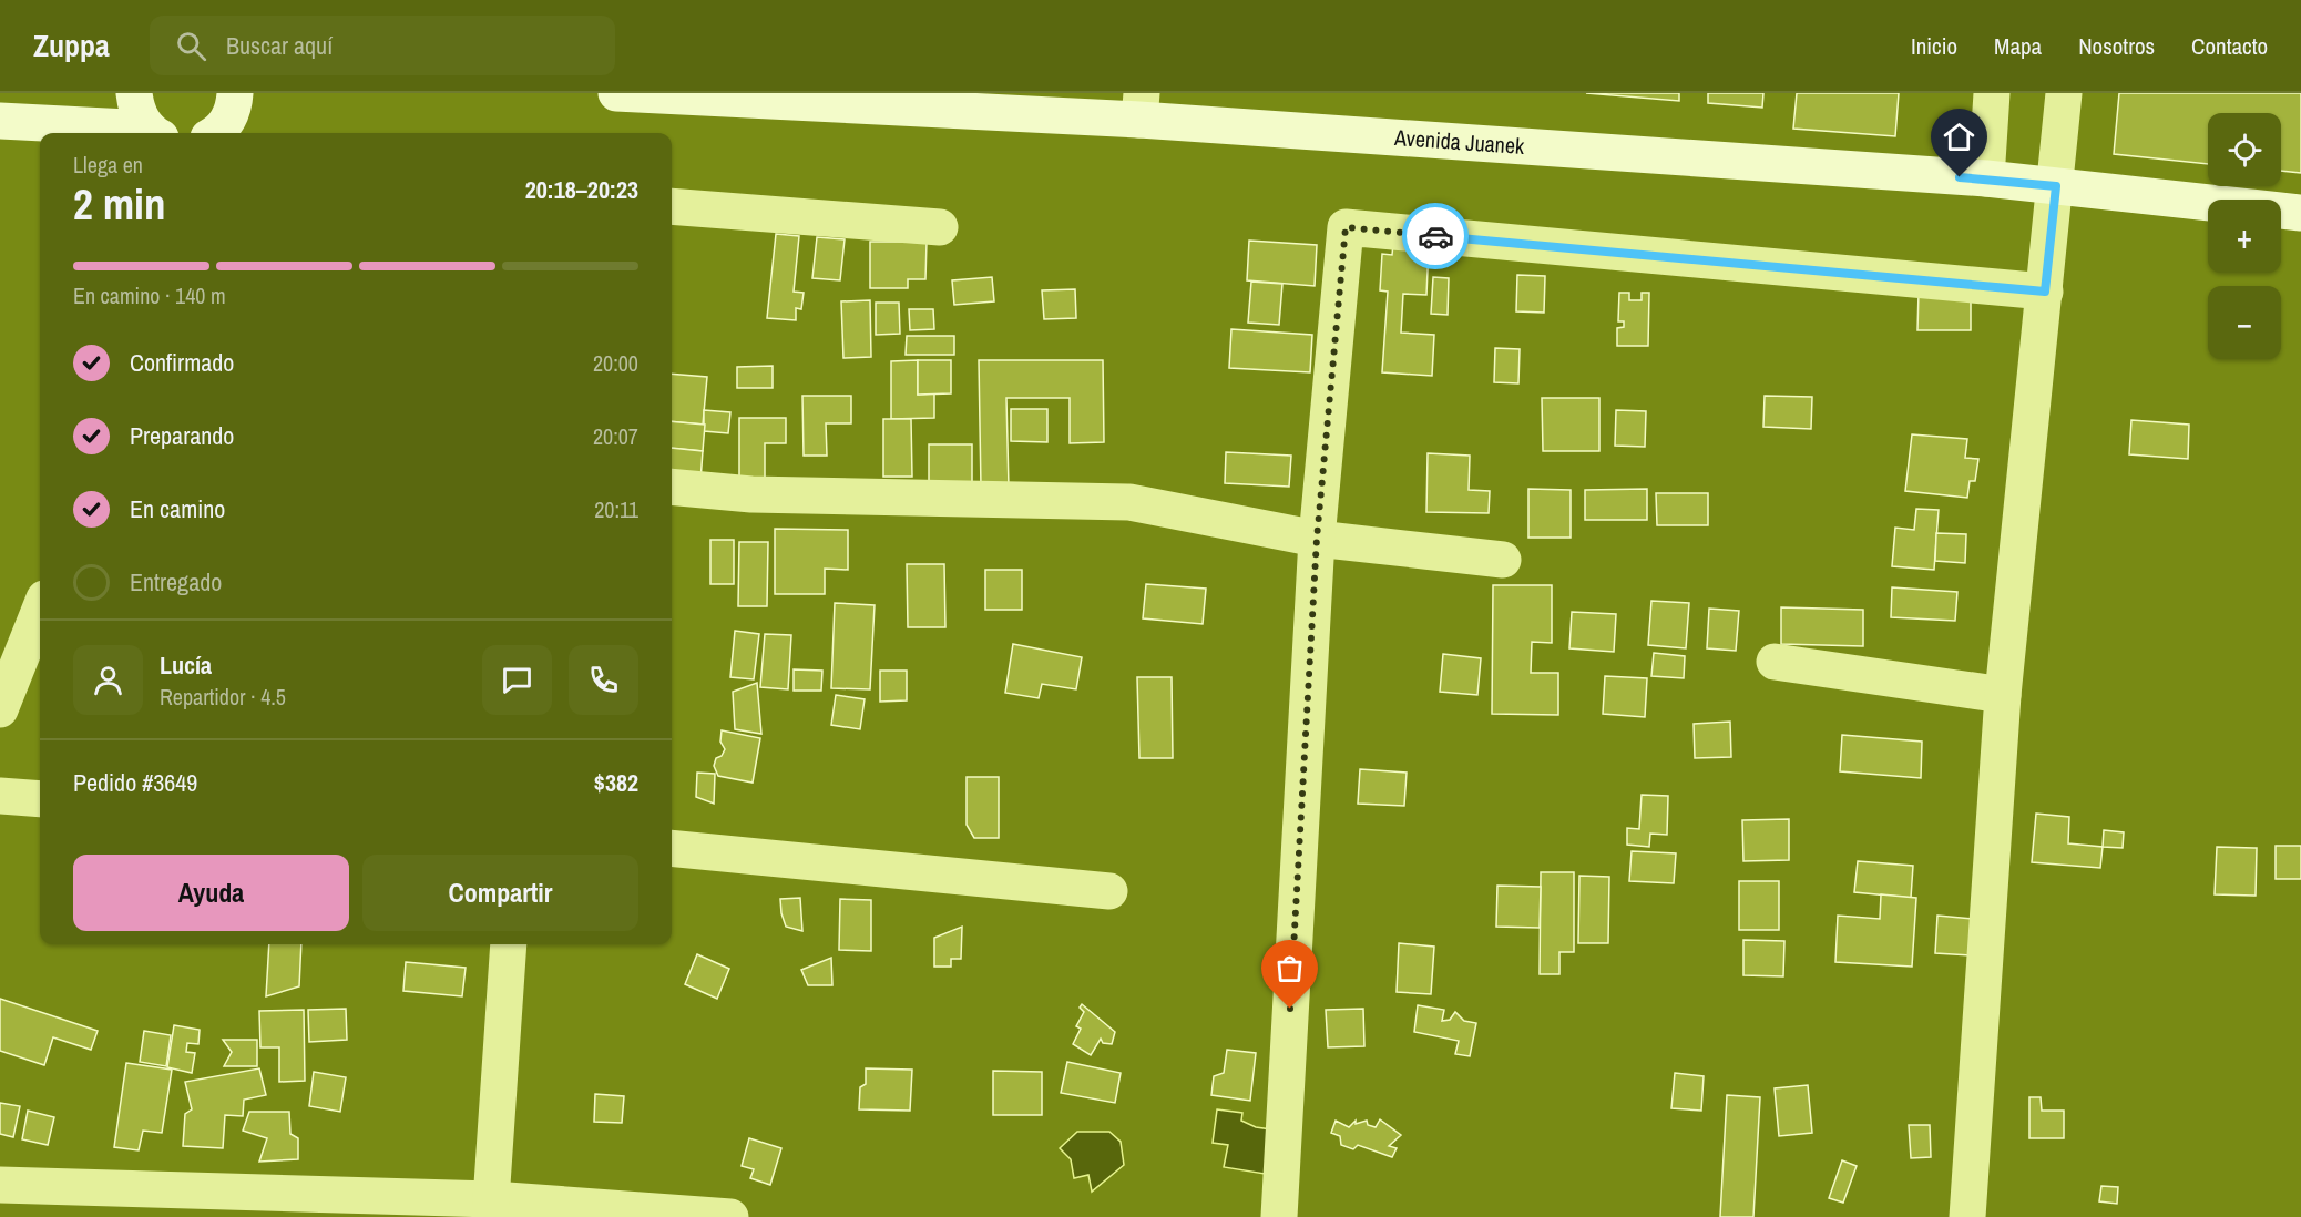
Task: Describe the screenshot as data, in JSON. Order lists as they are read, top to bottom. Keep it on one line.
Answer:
{"streets":{"street":["Avenida Juanek"]},"page":{"header":"Zuppa","search":"Buscar aquí","nav":["Inicio","Mapa","Nosotros","Contacto"],"map_buttons":["+","−"],"heading":["2 min","Llega en","20:18–20:23"],"panel":["Lucía","Repartidor · 4.5","Pedido #3649","$382"],"bar":"En camino · 140 m","list":[["Confirmado","20:00"],["Preparando","20:07"],["En camino","20:11"],"Entregado"],"buttons":["Ayuda","Compartir"]}}
